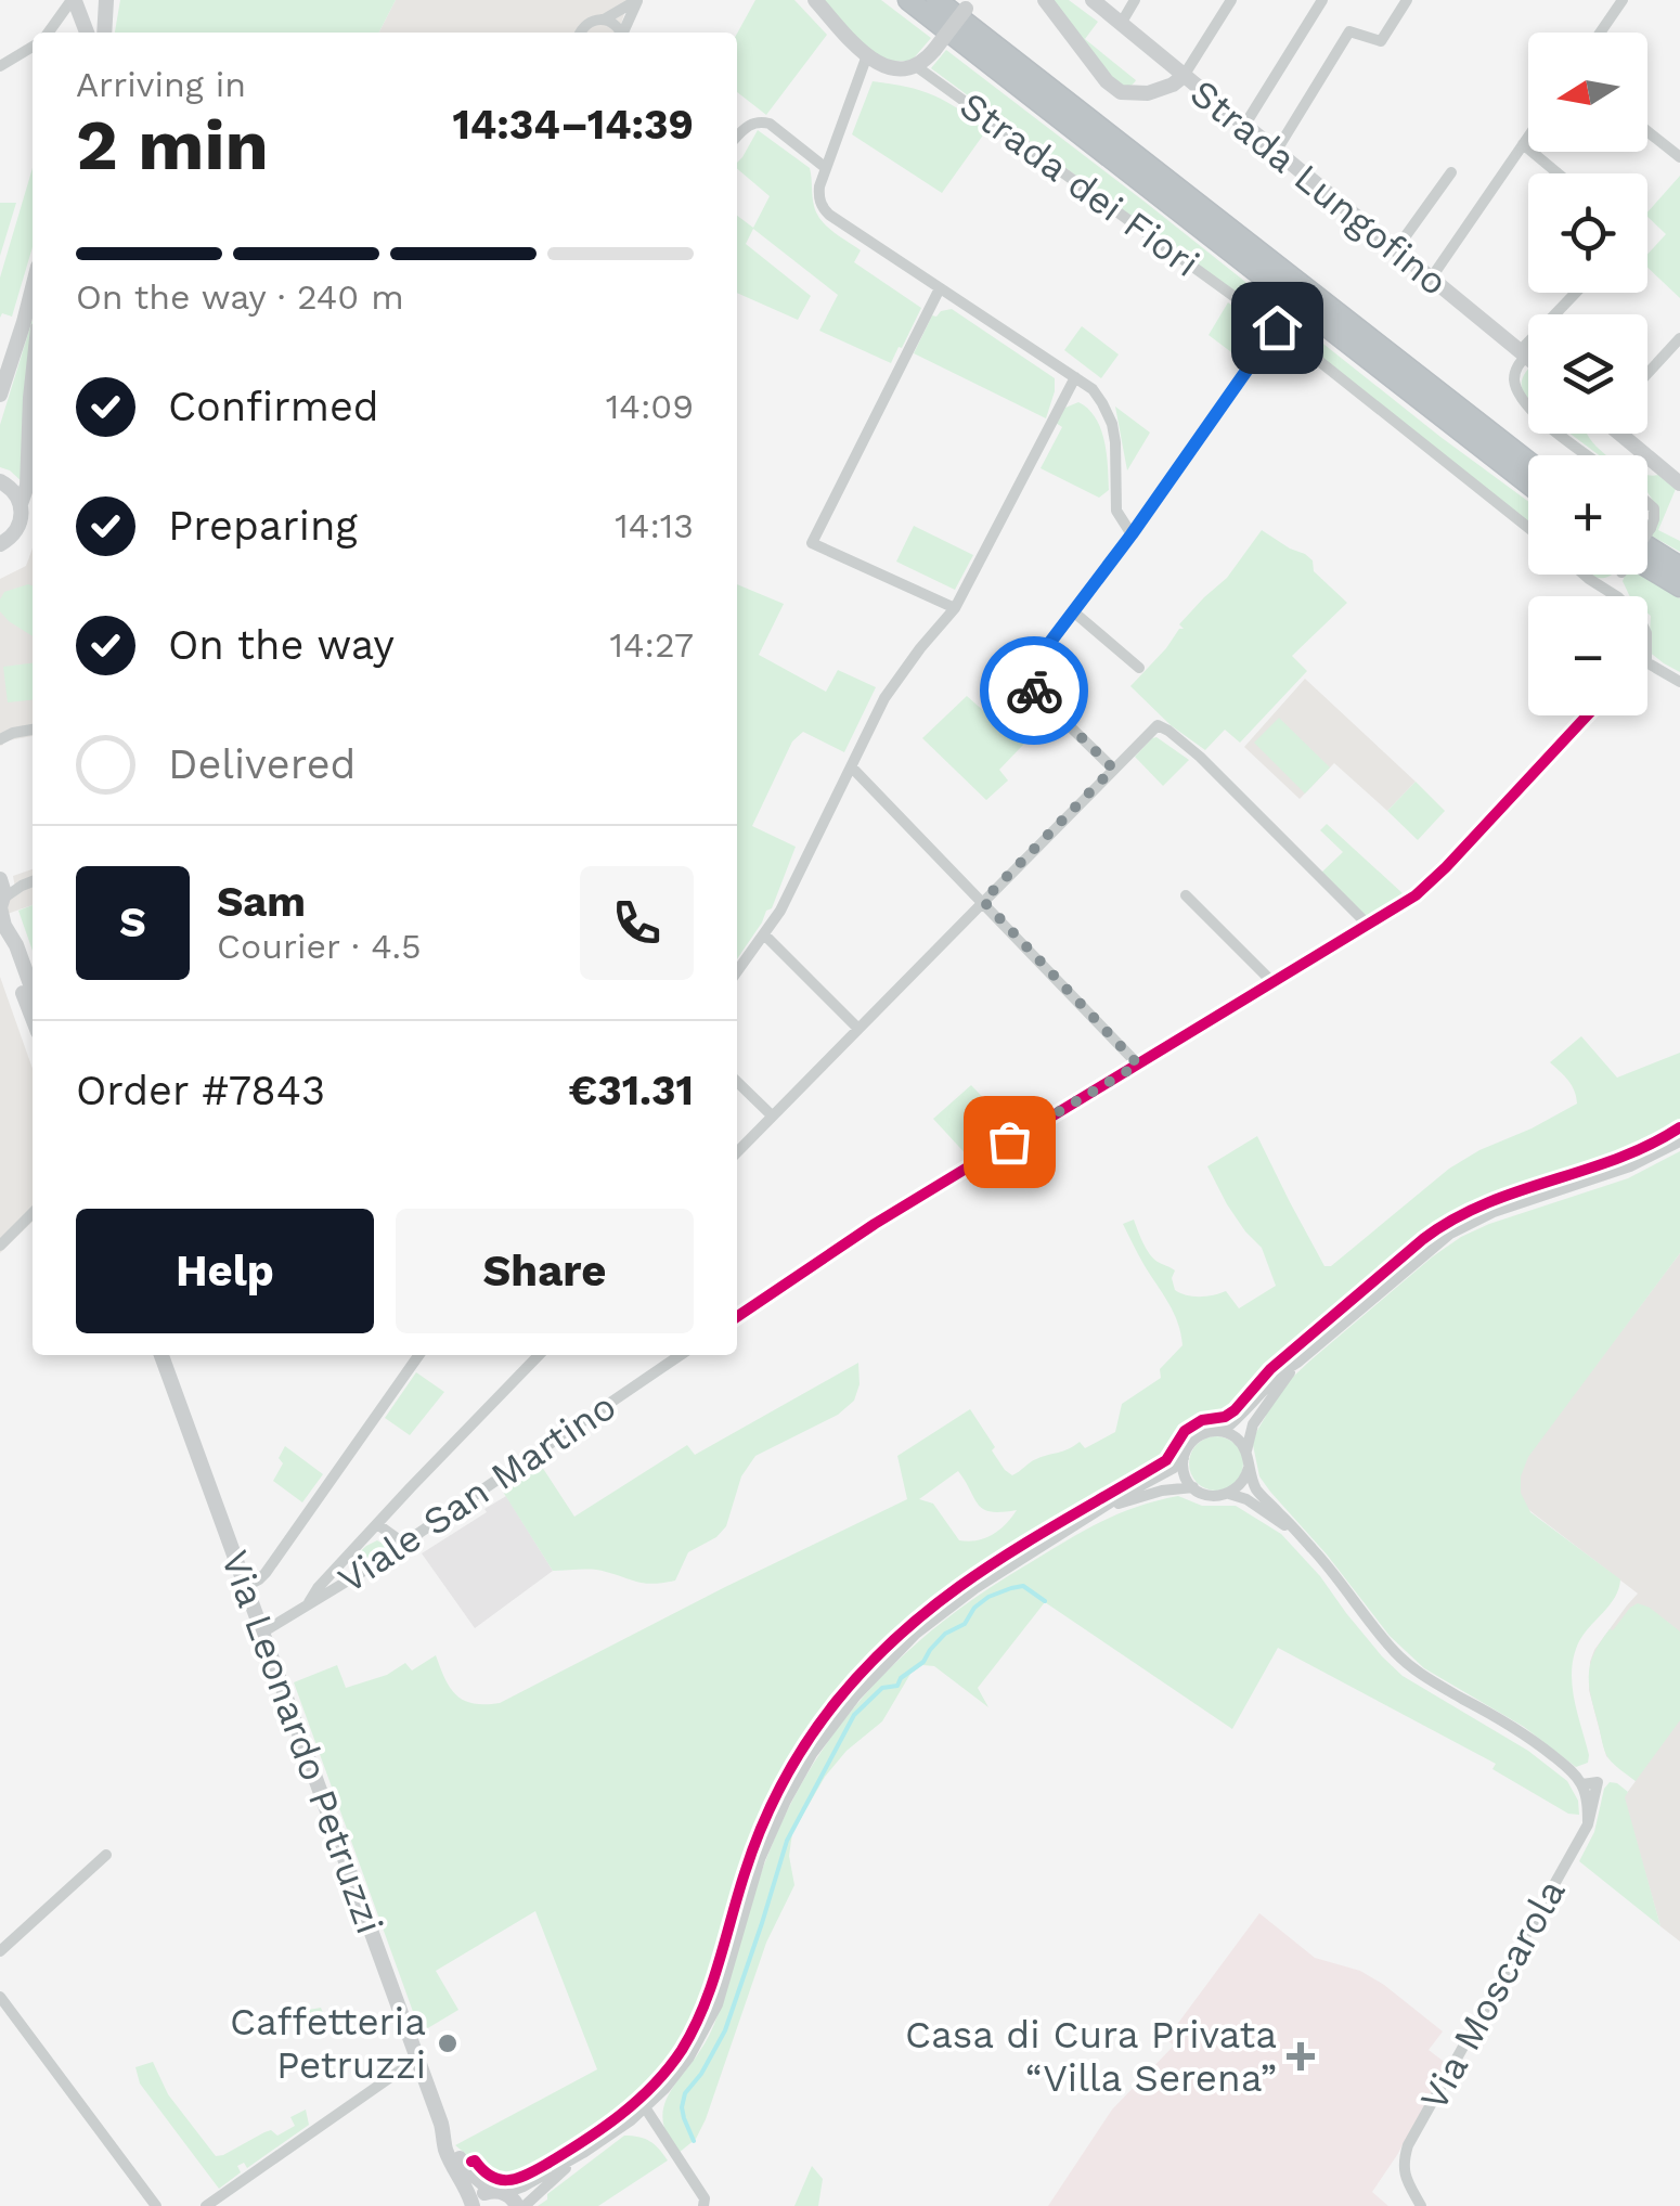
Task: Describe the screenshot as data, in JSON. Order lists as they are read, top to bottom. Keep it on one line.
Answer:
{"streets":{"main road":["Strada dei Fiori","Strada Lungofino","Via Leonardo Petruzzi"],"street":["Viale San Martino","Via Moscarola"]},"crossings":[["Viale San Martino","Via Leonardo Petruzzi"]],"places":{"other":["Caffetteria Petruzzi"],"health":["Casa di Cura Privata “Villa Serena”"]},"north":"left","page":{"map_buttons":["+","−"],"heading":["2 min","Arriving in","14:34–14:39"],"panel":["Sam","Courier · 4.5","Order #7843","€31.31"],"bar":"On the way · 240 m","list":[["Confirmed","14:09"],["Preparing","14:13"],["On the way","14:27"],"Delivered"],"round":"S","buttons":["Help","Share"]}}
